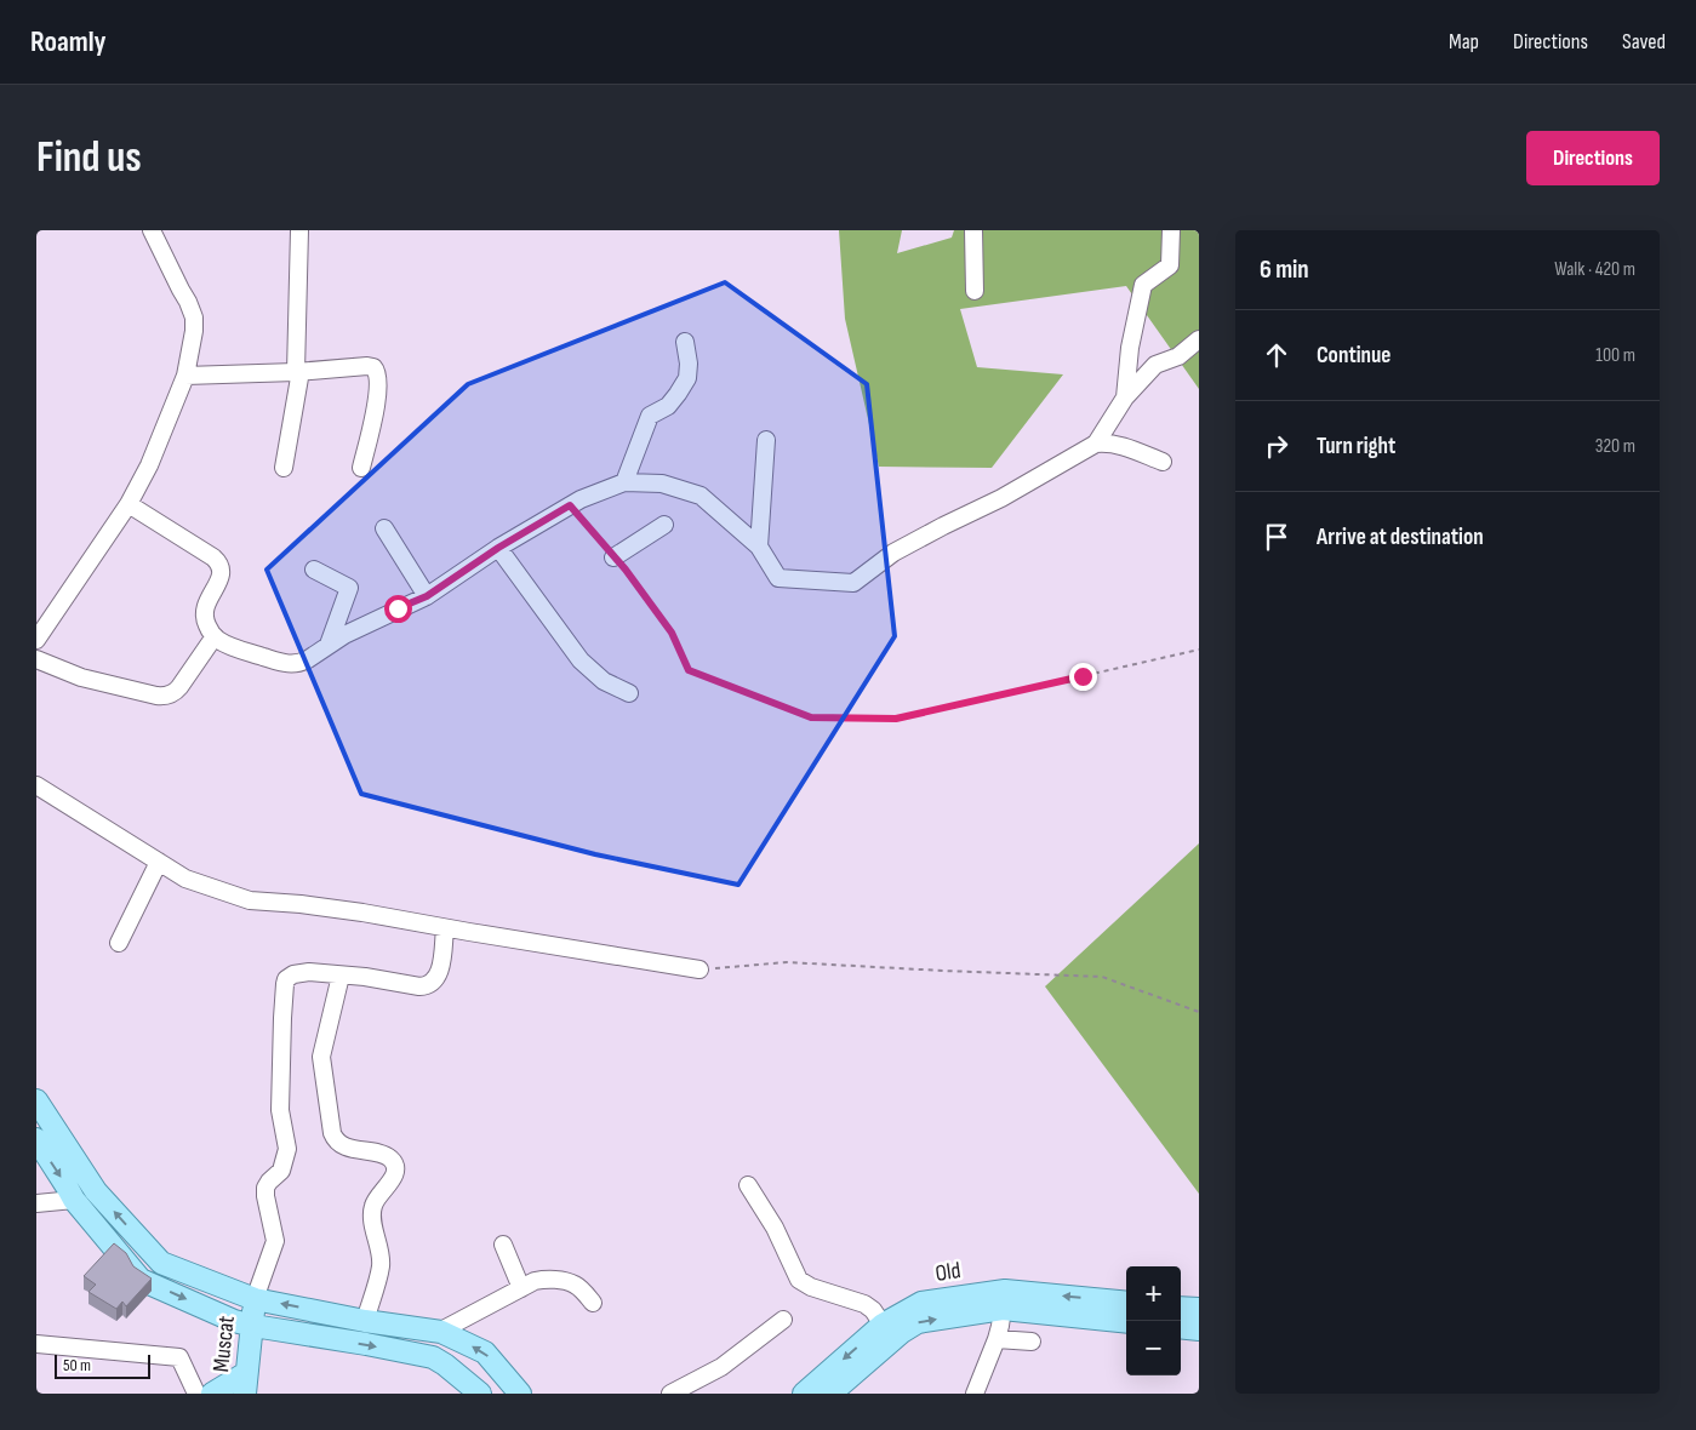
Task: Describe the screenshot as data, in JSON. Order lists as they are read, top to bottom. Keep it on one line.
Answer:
{"streets":{"main road":["Old","Muscat"]},"scale_bar":"50 m","page":{"header":"Roamly","nav":["Map","Directions","Saved"],"buttons":"Directions","title":"Find us","heading":["6 min","Walk · 420 m"],"list":[["Continue","100 m"],["Turn right","320 m"],"Arrive at destination"],"map_buttons":["+","−"],"scale":"50 m"}}
